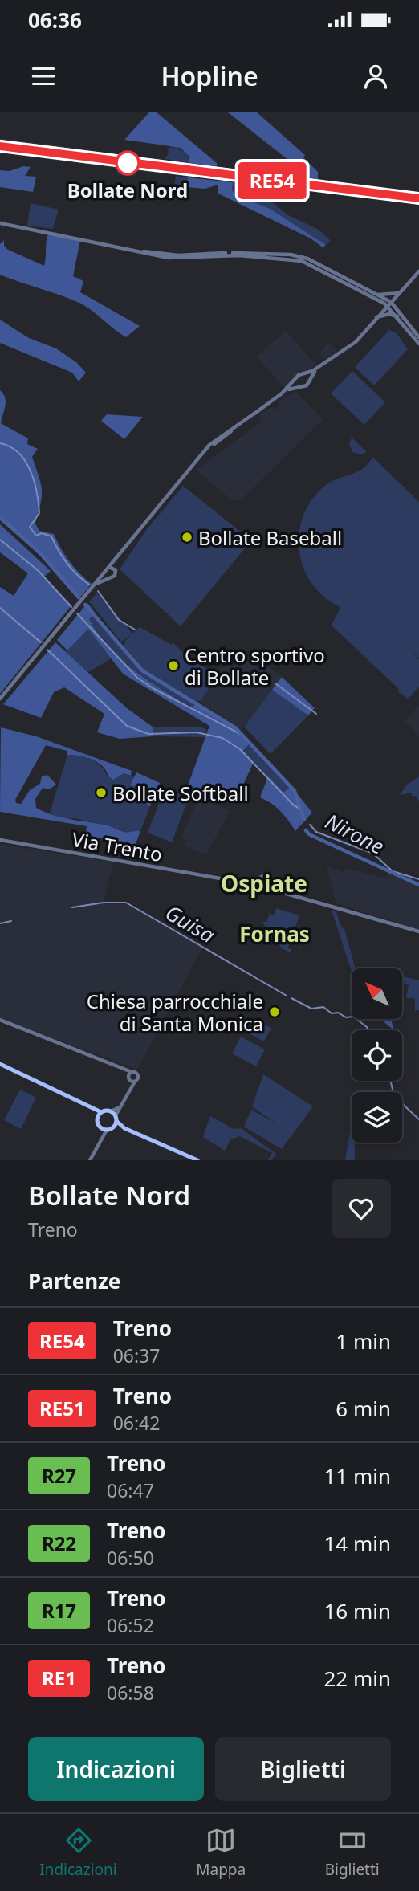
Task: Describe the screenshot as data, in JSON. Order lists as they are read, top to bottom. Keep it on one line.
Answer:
{"streets":{"street":["Via Trento"]},"districts":["Ospiate","Fornas"],"water":["Nirone","Guisa"],"places":["Bollate Nord","Bollate Baseball","Centro sportivo di Bollate","Bollate Softball","Chiesa parrocchiale di Santa Monica"],"north":"top left","page":{"status":"06:36","header":"Hopline","on_map":"RE54","heading":[["Bollate Nord","Treno"],"Partenze"],"list":[{"mark":"RE54","name":"Treno","note":"06:37","value":"1 min"},{"mark":"RE51","name":"Treno","note":"06:42","value":"6 min"},{"mark":"R27","name":"Treno","note":"06:47","value":"11 min"},{"mark":"R22","name":"Treno","note":"06:50","value":"14 min"},{"mark":"R17","name":"Treno","note":"06:52","value":"16 min"},{"mark":"RE1","name":"Treno","note":"06:58","value":"22 min"}],"buttons":["Indicazioni","Biglietti"],"tabs":["Indicazioni","Mappa","Biglietti"]}}
